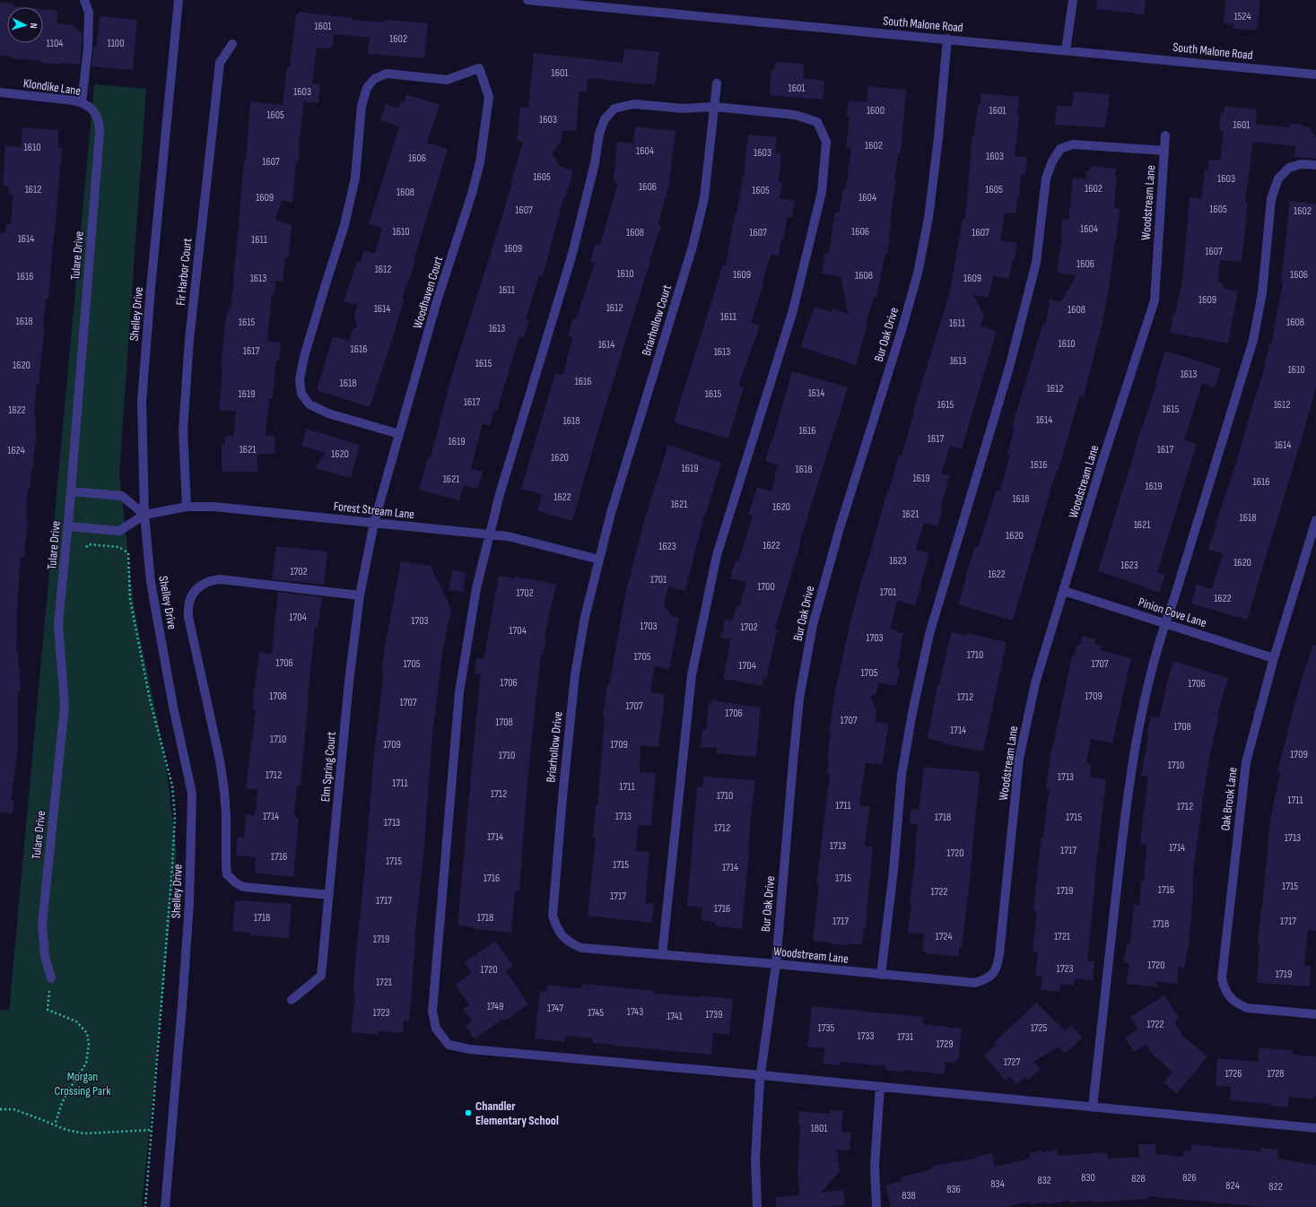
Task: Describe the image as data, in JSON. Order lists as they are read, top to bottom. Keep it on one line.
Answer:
{"streets":{"street":["South Malone Road","Klondike Lane","Woodstream Lane","Tulare Drive","Fir Harbor Court","Woodhaven Court","Shelley Drive","Briarhollow Court","Bur Oak Drive","Forest Stream Lane","Pinion Cove Lane","Briarhollow Drive","Elm Spring Court","Oak Brook Lane"]},"crossings":[["South Malone Road","Bur Oak Drive"],["Klondike Lane","Tulare Drive"],["Woodstream Lane","Bur Oak Drive"],["Woodstream Lane","Pinion Cove Lane"],["Woodstream Lane","Briarhollow Drive"],["Tulare Drive","Forest Stream Lane"],["Fir Harbor Court","Forest Stream Lane"],["Woodhaven Court","Forest Stream Lane"],["Woodhaven Court","Elm Spring Court"],["Shelley Drive","Forest Stream Lane"],["Briarhollow Court","Forest Stream Lane"],["Briarhollow Court","Briarhollow Drive"],["Forest Stream Lane","Briarhollow Drive"],["Forest Stream Lane","Elm Spring Court"],["Pinion Cove Lane","Oak Brook Lane"]],"parks":["Morgan Crossing Park"],"places":["Chandler Elementary School"],"house_numbers":["1524","1601","1602","1104","1100","1601","1601","1603","1600","1601","1605","1603","1601","1602","1610","1604","1603","1603","1606","1607","1605","1603","1606","1602","1612","1605","1605","1608","1609","1604","1605","1607","1602","1604","1610","1606","1608","1607","1607","1614","1611","1609","1607","1606","1612","1610","1609","1606","1608","1616","1613","1609","1611","1609","1612","1614","1608","1611","1618","1615","1608","1611","1613","1610","1614","1616","1617","1613","1613","1615","1620","1610","1613","1616","1618","1612","1614","1619","1615","1617","1615","1612","1615","1622","1614","1618","1616","1617","1619","1614","1621","1617","1624","1620","1620","1616","1619","1618","1619","1621","1616","1619","1622","1618","1621","1620","1621","1618","1621","1620","1622","1623","1623","1620","1623","1702","1622","1701","1700","1701","1702","1622","1704","1703","1703","1702","1704","1703","1710","1705","1706","1705","1707","1704","1705","1706","1706","1708","1709","1712","1707","1707","1706","1707","1708","1708","1714","1710","1709","1709","1709","1710","1710","1712","1713","1711","1711","1712","1710","1711","1711","1712","1714","1713","1718","1715","1713","1712","1714","1713","1713","1714","1717","1720","1716","1715","1715","1714","1716","1715","1715","1716","1719","1722","1717","1717","1716","1718","1718","1717","1717","1718","1724","1721","1719","1720","1723","1720","1719","1721","1749","1747","1743","1723","1745","1739","1741","1722","1735","1725","1733","1731","1729","1727","1726","1728","1801","830","826","828","832","834","824","822","836","838"],"north":"right"}
